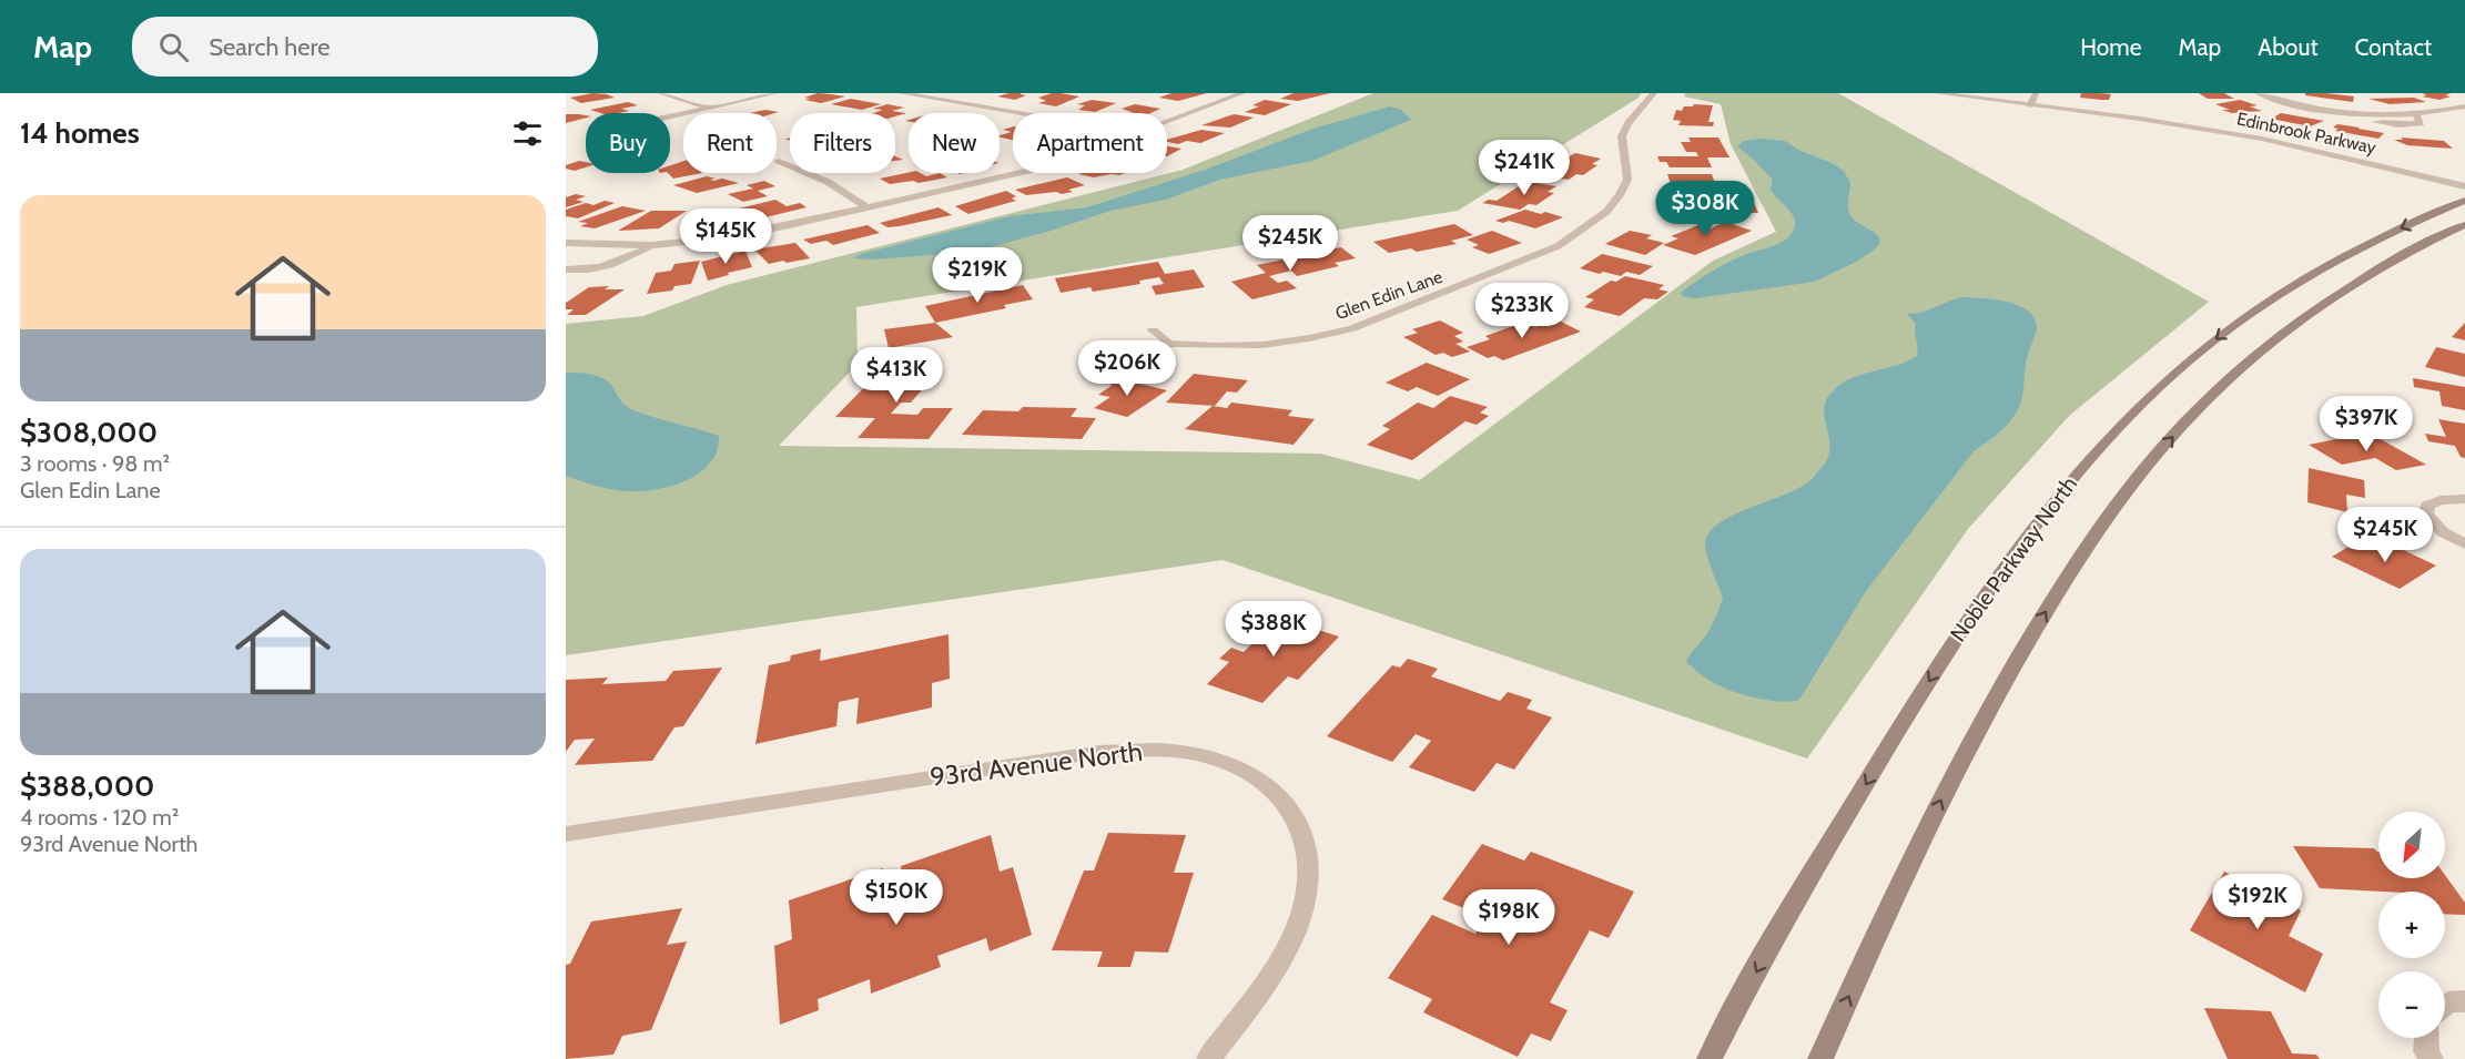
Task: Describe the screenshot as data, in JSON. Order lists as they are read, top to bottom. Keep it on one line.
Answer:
{"streets":{"main road":["Noble Parkway North"],"street":["Edinbrook Parkway","Glen Edin Lane","93rd Avenue North"]},"north":"bottom left","page":{"header":"Map","search":"Search here","nav":["Home","Map","About","Contact"],"heading":"14 homes","chip":["Buy","Rent","Filters","New","Apartment"],"price":["$241K","$308K","$145K","$245K","$219K","$233K","$206K","$413K","$397K","$245K","$388K","$150K","$192K","$198K"],"list":[{"name":"$308,000","note":"3 rooms · 98 m² · Glen Edin Lane"},{"name":"$388,000","note":"4 rooms · 120 m² · 93rd Avenue North"}],"map_buttons":["+","−"]}}
